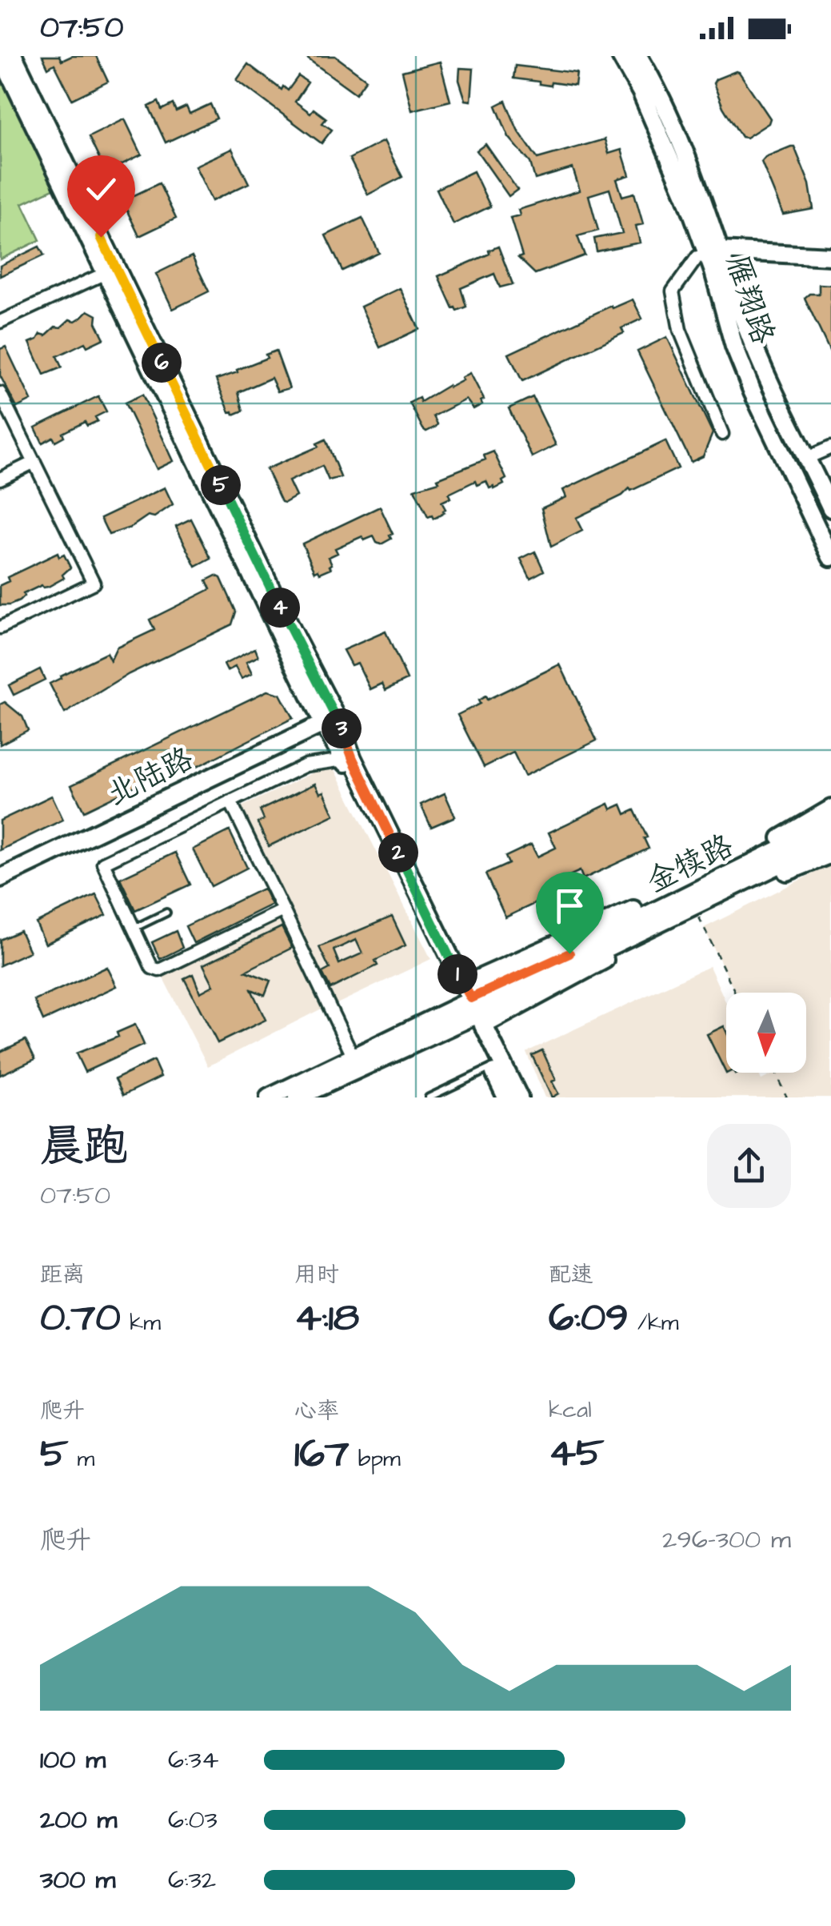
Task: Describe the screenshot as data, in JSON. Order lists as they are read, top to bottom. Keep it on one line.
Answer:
{"streets":{"street":["雁翔路","北陆路","金犊路"]},"north":"bottom","page":{"status":"07:50","pins":["6","5","4","3","2","1"],"heading":["晨跑","07:50"],"stats":[["距离","0.70 km"],["用时","4:18"],["配速","6:09 /km"],["爬升","5 m"],["心率","167 bpm"],["kcal","45"]],"chart":["爬升","296–300 m"],"list":[{"name":"100 m","note":"6:34"},{"name":"200 m","note":"6:03"},{"name":"300 m","note":"6:32"}]}}
